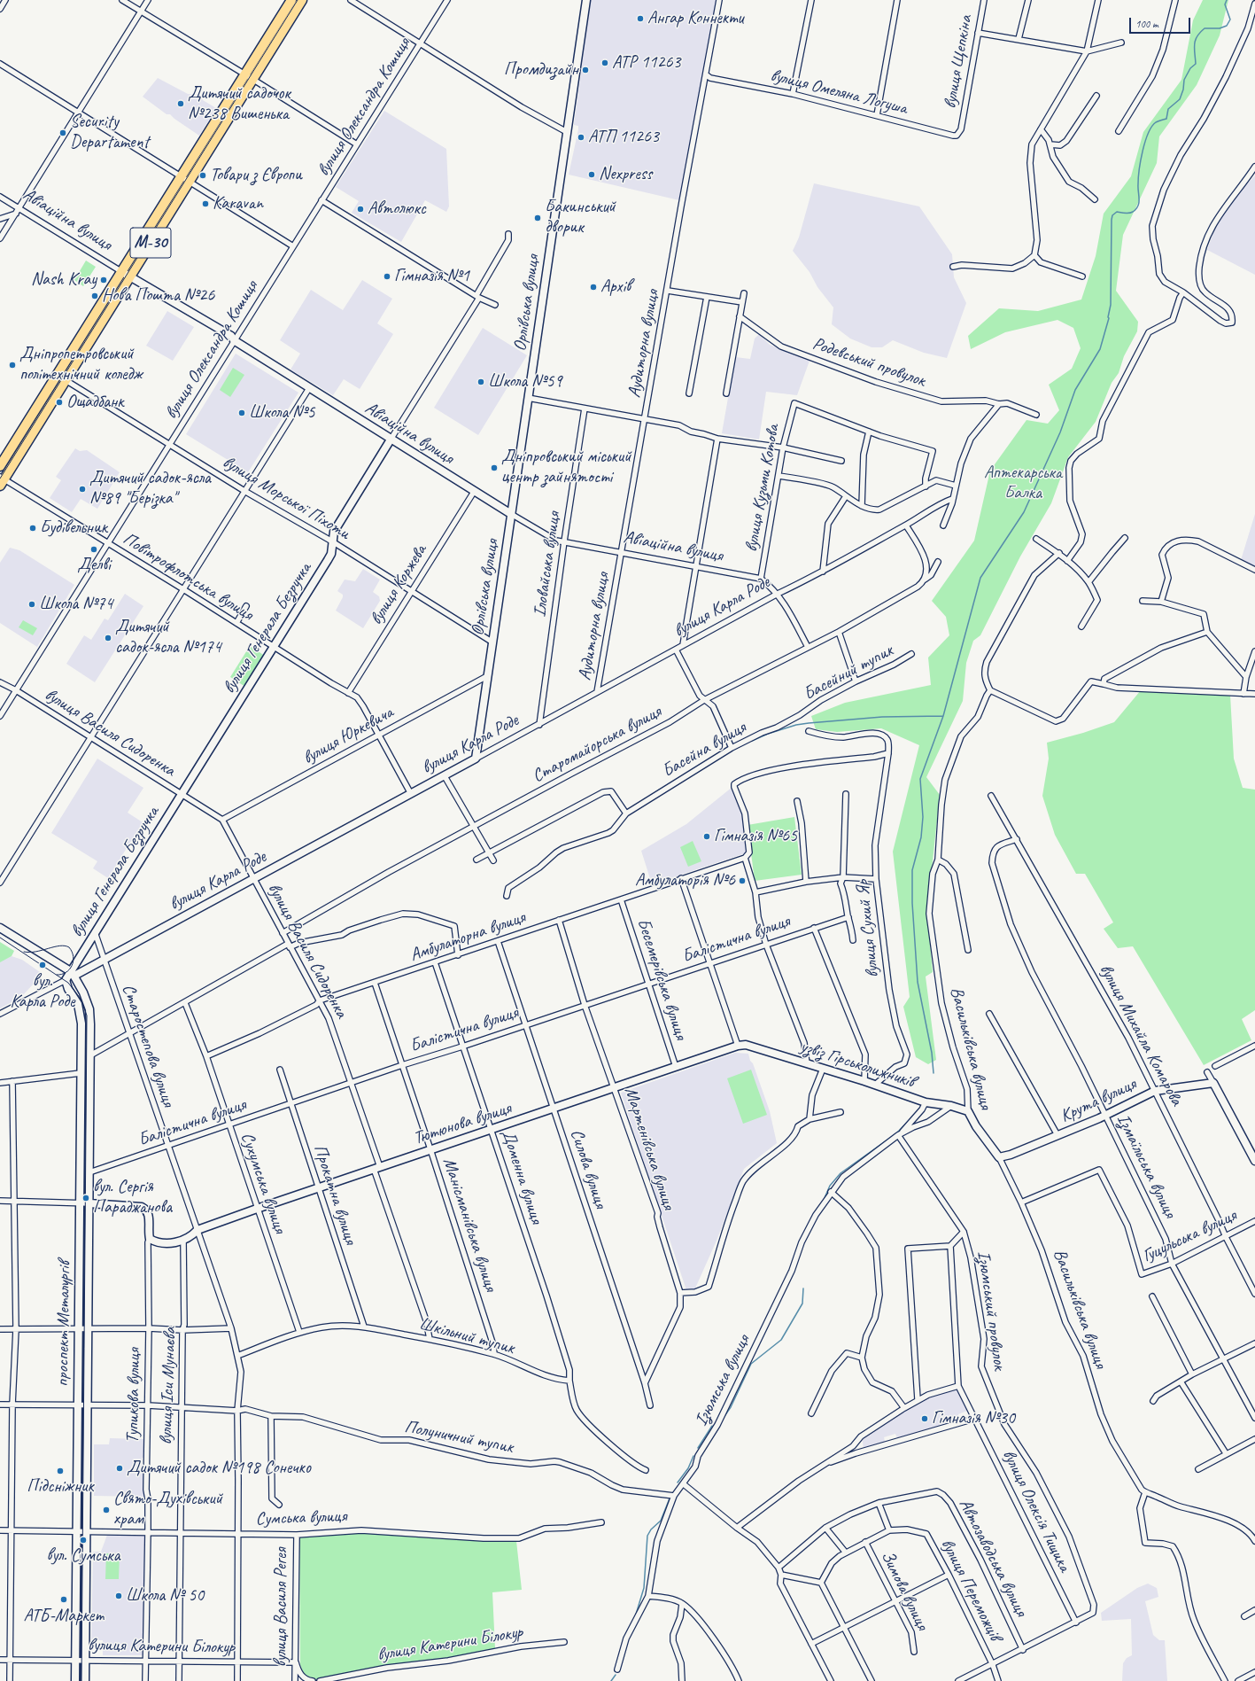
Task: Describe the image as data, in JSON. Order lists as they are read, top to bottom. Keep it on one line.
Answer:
{"streets":{"highway":["М-30"],"street":["вулиця Щепкіна","вулиця Омеляна Логуша","вулиця Олександра Кошиця","Авіаційна вулиця","Орлівська вулиця","Аудиторна вулиця","Родевський провулок","вулиця Кузьми Котова","вулиця Морської Піхоти","Іловайська вулиця","Повітрофлотська вулиця","вулиця Коржева","вулиця Карла Роде","вулиця Генерала Безручка","Басейний тупик","вулиця Василя Сидоренка","вулиця Юркевича","Старомайорська вулиця","Басейна вулиця","вулиця Сухий Яр","Амбулаторна вулиця","Балістична вулиця","Бесемерівська вулиця","вулиця Михайла Комарова","Старостепова вулиця","Васильківська вулиця","узвіз Гірськолижників","Крута вулиця","Тютюнова вулиця","Мартенівська вулиця","Ізмаїльська вулиця","Силова вулиця","Доменна вулиця","Сухумська вулиця","Прокатна вулиця","Манісманівська вулиця","Гуцульська вулиця","Ізюмський провулок","проспект Металургів","Шкільний тупик","Ізюмська вулиця","вулиця Іси Мунаєва","Тупикова вулиця","Полуничний тупик","вулиця Олексія Тищика","Сумська вулиця","Автозаводська вулиця","вулиця Переможців","Зимова вулиця","вулиця Василя Регея","вулиця Катерини Білокур"]},"crossings":[["вулиця Щепкіна","вулиця Омеляна Логуша"],["вулиця Омеляна Логуша","Аудиторна вулиця"],["вулиця Олександра Кошиця","Авіаційна вулиця"],["вулиця Олександра Кошиця","вулиця Морської Піхоти"],["вулиця Олександра Кошиця","Повітрофлотська вулиця"],["вулиця Олександра Кошиця","вулиця Василя Сидоренка"],["Авіаційна вулиця","М-30"],["Авіаційна вулиця","Орлівська вулиця"],["Авіаційна вулиця","Аудиторна вулиця"],["Авіаційна вулиця","вулиця Кузьми Котова"],["Авіаційна вулиця","Іловайська вулиця"],["Авіаційна вулиця","вулиця Коржева"],["Авіаційна вулиця","вулиця Генерала Безручка"],["М-30","вулиця Морської Піхоти"],["М-30","Повітрофлотська вулиця"],["Орлівська вулиця","вулиця Морської Піхоти"],["Орлівська вулиця","вулиця Карла Роде"],["Орлівська вулиця","вулиця Юркевича"],["Аудиторна вулиця","вулиця Карла Роде"],["вулиця Морської Піхоти","вулиця Коржева"],["вулиця Морської Піхоти","вулиця Генерала Безручка"],["Іловайська вулиця","вулиця Карла Роде"],["Повітрофлотська вулиця","вулиця Коржева"],["Повітрофлотська вулиця","вулиця Карла Роде"],["Повітрофлотська вулиця","вулиця Генерала Безручка"],["Повітрофлотська вулиця","вулиця Юркевича"],["вулиця Карла Роде","вулиця Генерала Безручка"],["вулиця Карла Роде","вулиця Василя Сидоренка"],["вулиця Карла Роде","Старостепова вулиця"],["вулиця Карла Роде","проспект Металургів"],["вулиця Генерала Безручка","вулиця Василя Сидоренка"],["вулиця Генерала Безручка","Старостепова вулиця"],["вулиця Генерала Безручка","проспект Металургів"],["Басейний тупик","Басейна вулиця"],["вулиця Василя Сидоренка","вулиця Юркевича"],["вулиця Василя Сидоренка","Старомайорська вулиця"],["вулиця Василя Сидоренка","Амбулаторна вулиця"],["вулиця Василя Сидоренка","Балістична вулиця"],["вулиця Василя Сидоренка","Тютюнова вулиця"],["вулиця Василя Сидоренка","Шкільний тупик"],["вулиця Сухий Яр","узвіз Гірськолижників"],["Амбулаторна вулиця","Бесемерівська вулиця"],["Амбулаторна вулиця","Мартенівська вулиця"],["Амбулаторна вулиця","Силова вулиця"],["Амбулаторна вулиця","Доменна вулиця"],["Амбулаторна вулиця","Сухумська вулиця"],["Амбулаторна вулиця","Манісманівська вулиця"],["Балістична вулиця","Бесемерівська вулиця"],["Балістична вулиця","Старостепова вулиця"],["Балістична вулиця","Мартенівська вулиця"],["Балістична вулиця","Силова вулиця"],["Балістична вулиця","Доменна вулиця"],["Балістична вулиця","Сухумська вулиця"],["Балістична вулиця","Прокатна вулиця"],["Балістична вулиця","Манісманівська вулиця"],["Балістична вулиця","проспект Металургів"],["Бесемерівська вулиця","Тютюнова вулиця"],["вулиця Михайла Комарова","Крута вулиця"],["вулиця Михайла Комарова","Ізмаїльська вулиця"],["вулиця Михайла Комарова","Гуцульська вулиця"],["Старостепова вулиця","Тютюнова вулиця"],["Старостепова вулиця","Шкільний тупик"],["Старостепова вулиця","Полуничний тупик"],["Старостепова вулиця","Сумська вулиця"],["Старостепова вулиця","вулиця Катерини Білокур"],["Васильківська вулиця","узвіз Гірськолижників"],["Васильківська вулиця","Крута вулиця"],["Васильківська вулиця","Гуцульська вулиця"],["узвіз Гірськолижників","Тютюнова вулиця"],["узвіз Гірськолижників","Ізюмська вулиця"],["Крута вулиця","Ізмаїльська вулиця"],["Тютюнова вулиця","Мартенівська вулиця"],["Тютюнова вулиця","Силова вулиця"],["Тютюнова вулиця","Доменна вулиця"],["Тютюнова вулиця","Сухумська вулиця"],["Тютюнова вулиця","Прокатна вулиця"],["Тютюнова вулиця","Манісманівська вулиця"],["Тютюнова вулиця","вулиця Іси Мунаєва"],["Мартенівська вулиця","Силова вулиця"],["Ізмаїльська вулиця","Гуцульська вулиця"],["Доменна вулиця","Шкільний тупик"],["Сухумська вулиця","Шкільний тупик"],["Прокатна вулиця","Шкільний тупик"],["Манісманівська вулиця","Шкільний тупик"],["Ізюмський провулок","Ізюмська вулиця"],["Ізюмський провулок","вулиця Олексія Тищика"],["проспект Металургів","Полуничний тупик"],["проспект Металургів","Сумська вулиця"],["проспект Металургів","вулиця Катерини Білокур"],["Ізюмська вулиця","Полуничний тупик"],["вулиця Іси Мунаєва","Полуничний тупик"],["вулиця Іси Мунаєва","Сумська вулиця"],["вулиця Іси Мунаєва","вулиця Катерини Білокур"],["Тупикова вулиця","Полуничний тупик"],["Тупикова вулиця","Сумська вулиця"],["Тупикова вулиця","вулиця Катерини Білокур"],["Сумська вулиця","вулиця Василя Регея"],["вулиця Переможців","Зимова вулиця"],["вулиця Василя Регея","вулиця Катерини Білокур"]],"parks":["Аптекарська Балка"],"places":["Ангар Коннекти","ATP 11263","Промдизайн","Дитячий садочок №238 Вишенька","Security Departament","АТП 11263","Nexpress","Товари з Європи","Karavan","Автолюкс","Бакинський дворик","Гімназія №1","Nash Kray","Архів","Нова Пошта №26","Дніпропетровський політехнічний коледж","Школа №59","Ощадбанк","Школа №5","Дніпровський міський центр зайнятості","Дитячий садок-ясла №89 \"Берізка\"","Будівельник","Делві","Школа №74","Дитячий садок-ясла №174","Гімназія №65","Амбулаторія №6","вул. Карла Роде","вул. Сергія Параджанова","Гімназія №30","Дитячий садок №198 Сонечко","Підсніжник","Свято-Духівський храм","вул. Сумська","Школа № 50","АТБ-Маркет"],"scale_bar":"100 m"}
